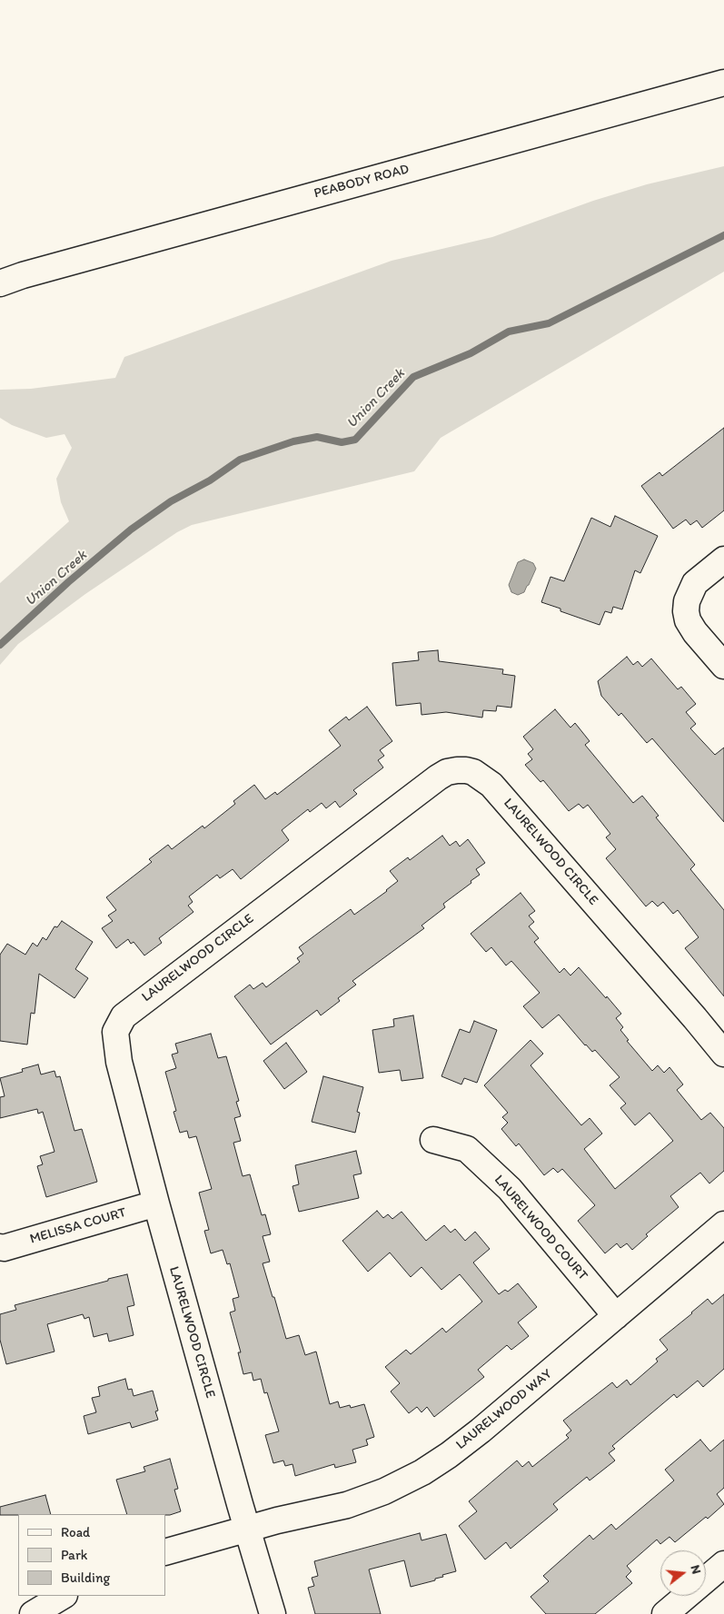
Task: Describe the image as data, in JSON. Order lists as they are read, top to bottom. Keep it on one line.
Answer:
{"streets":{"street":["PEABODY ROAD","LAURELWOOD CIRCLE","MELISSA COURT","LAURELWOOD COURT","LAURELWOOD WAY"]},"crossings":[["LAURELWOOD CIRCLE","MELISSA COURT"],["LAURELWOOD CIRCLE","LAURELWOOD WAY"],["LAURELWOOD COURT","LAURELWOOD WAY"]],"water":["Union Creek"],"legend":["Road","Park","Building"],"north":"right"}
